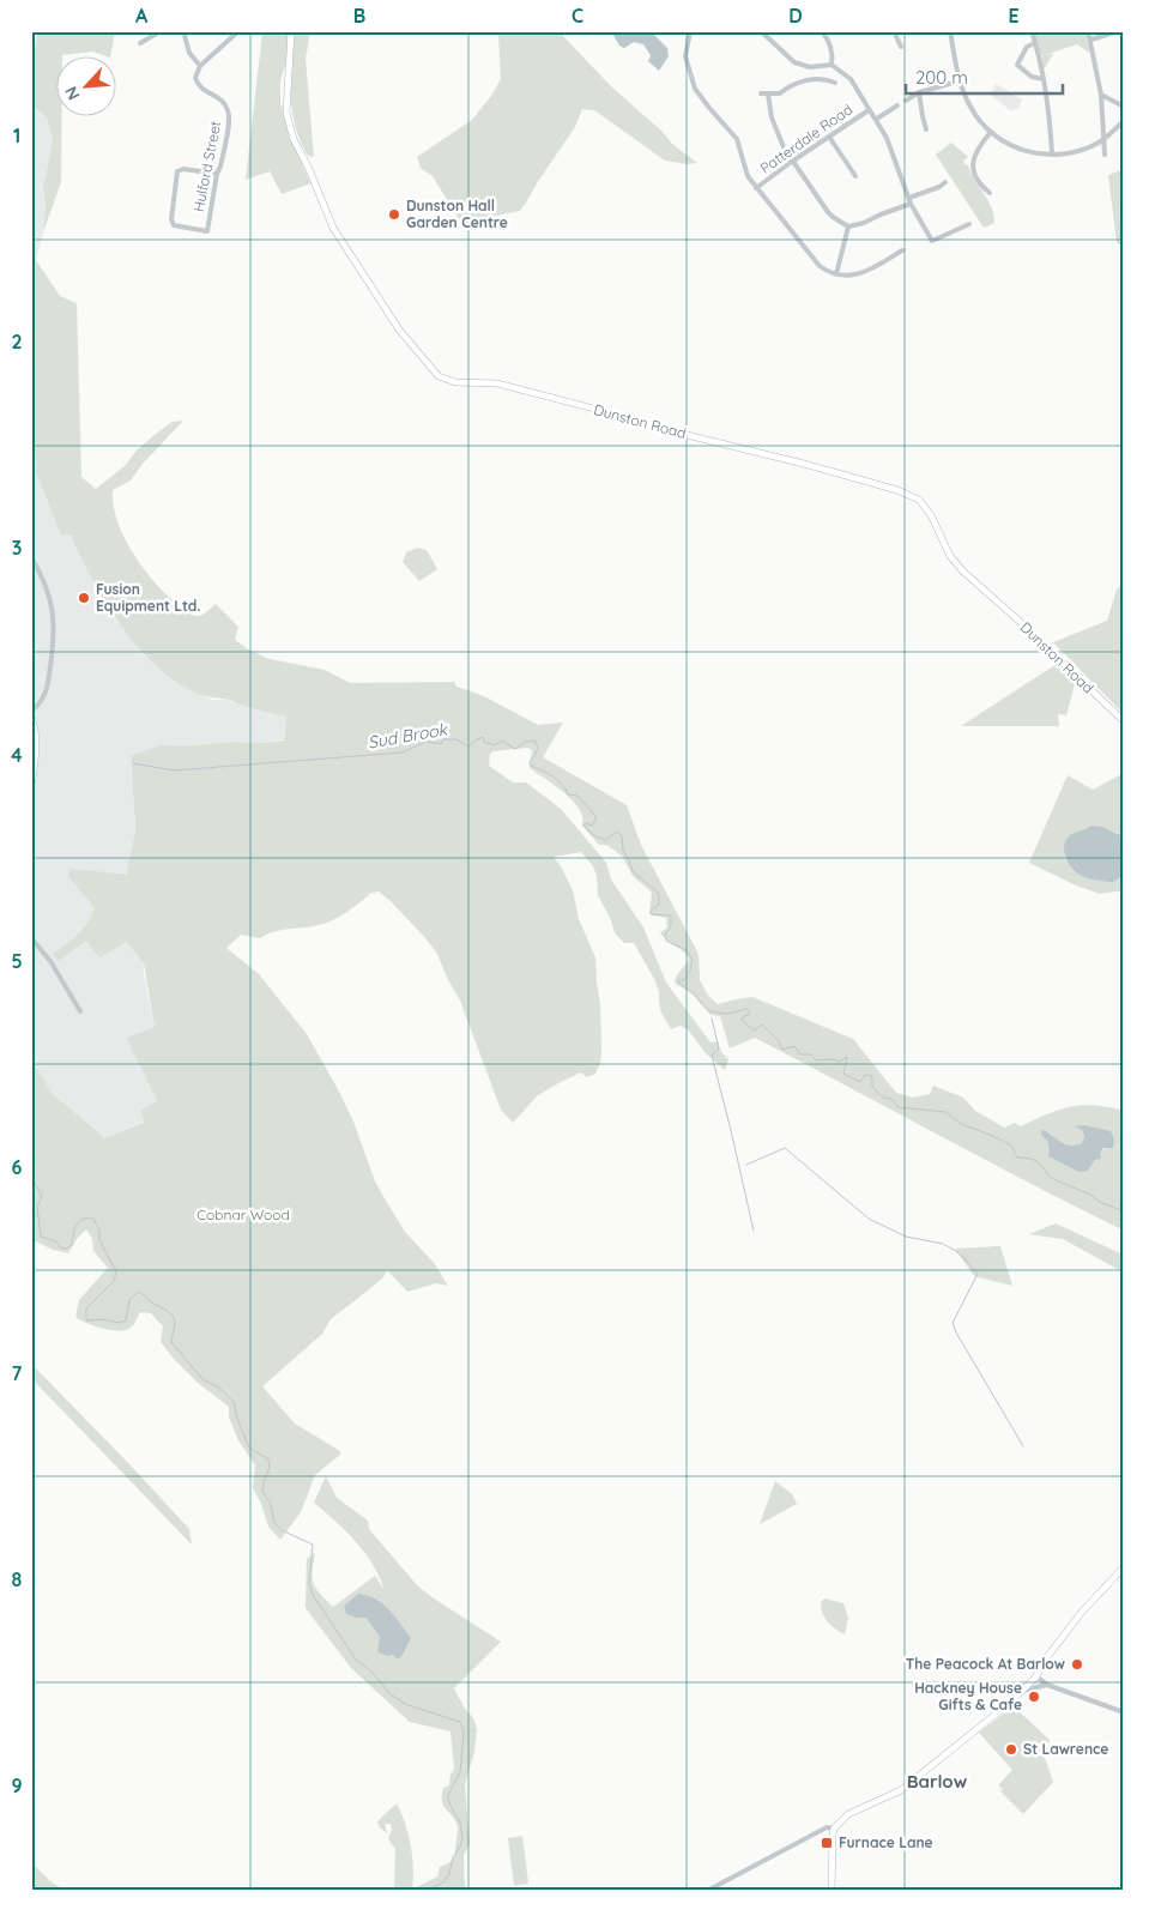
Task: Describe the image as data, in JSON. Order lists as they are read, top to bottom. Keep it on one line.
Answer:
{"streets":{"main road":["Dunston Road"],"street":["Patterdale Road","Hulford Street"]},"districts":["Barlow"],"water":["Sud Brook"],"parks":["Cobnar Wood"],"places":{"other":["Dunston Hall Garden Centre","Fusion Equipment Ltd.","The Peacock At Barlow","Hackney House Gifts & Cafe","St Lawrence"],"transit":["Furnace Lane"]},"scale_bar":"200 m","north":"bottom left","grid":{"columns":["A","B","C","D","E"],"rows":["1","2","3","4","5","6","7","8","9"]}}
